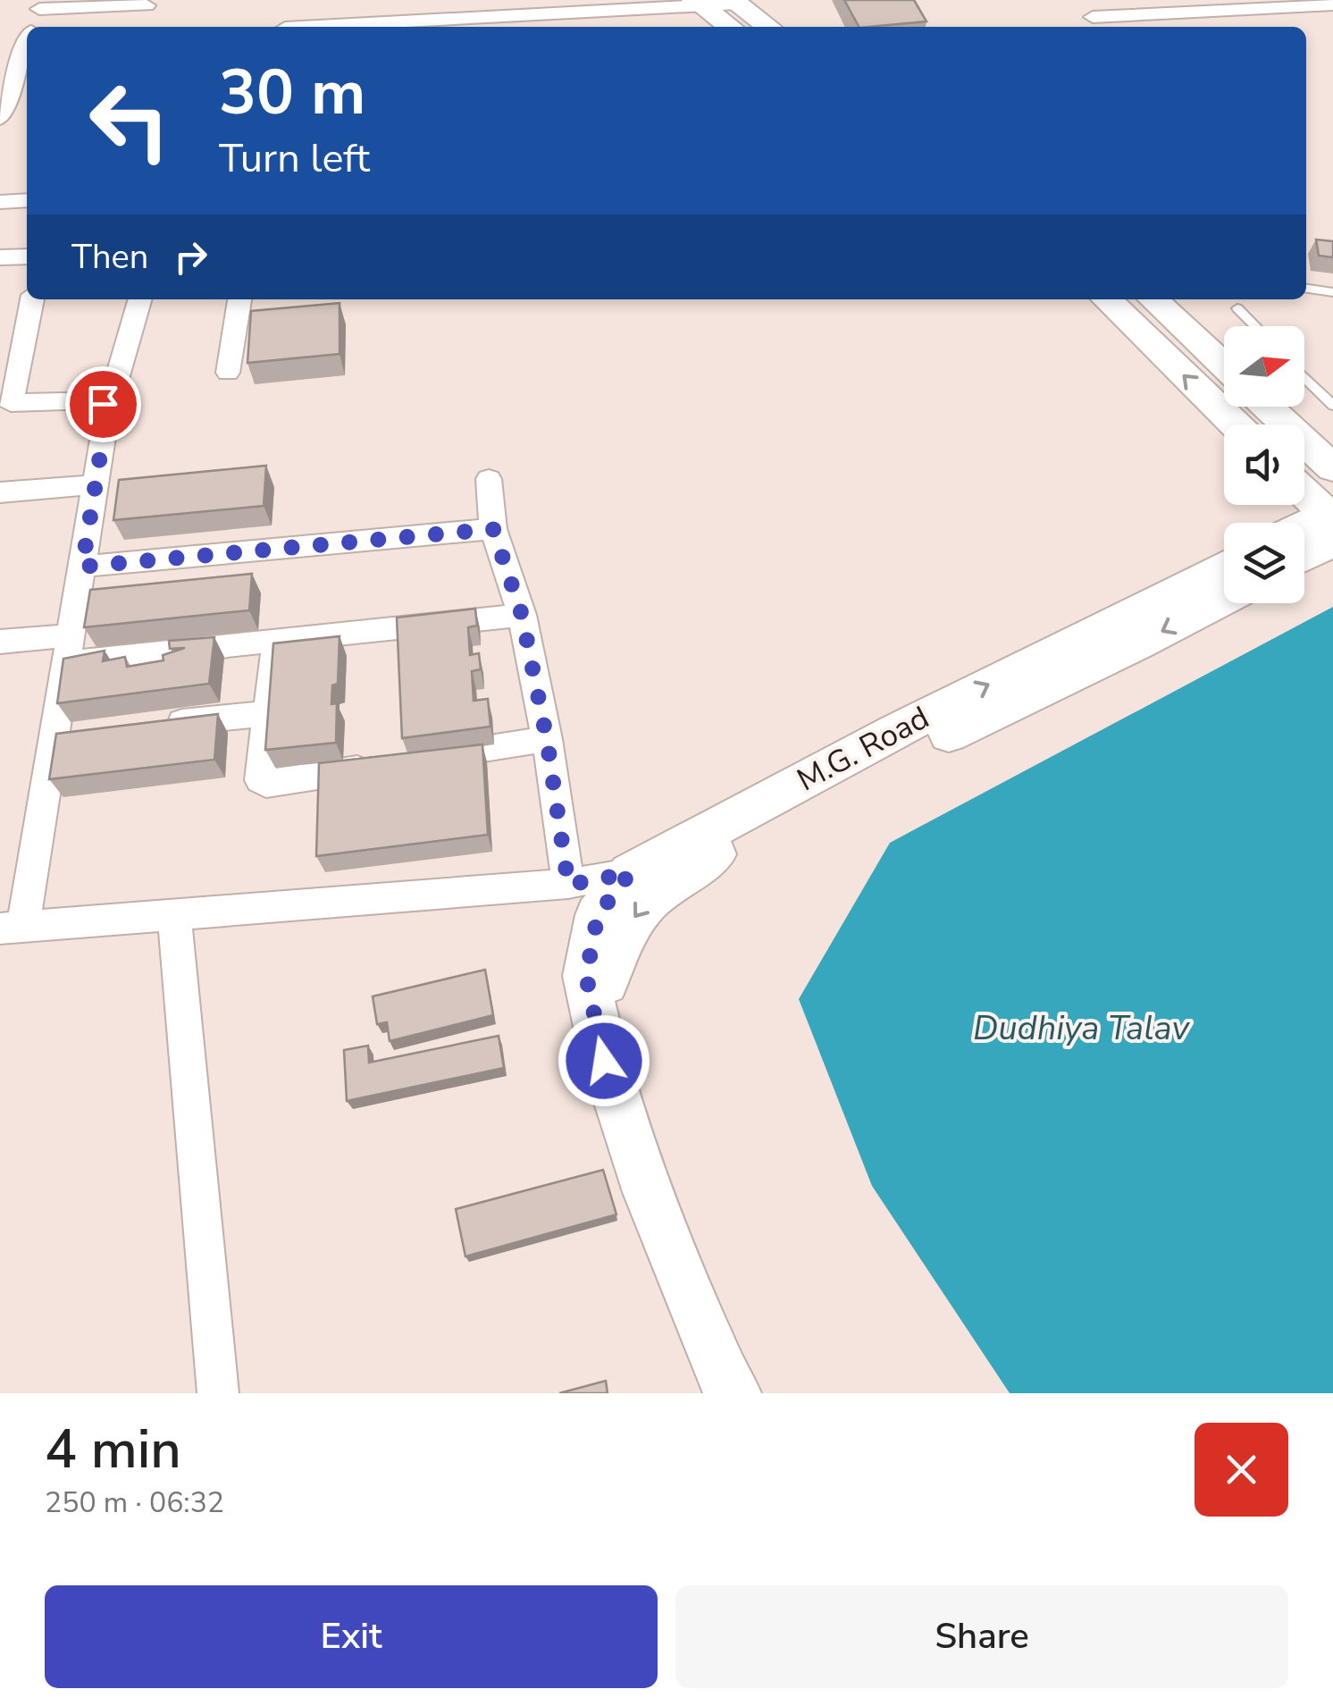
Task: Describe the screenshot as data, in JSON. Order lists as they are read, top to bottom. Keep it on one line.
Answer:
{"streets":{"main road":["M.G. Road"]},"water":["Dudhiya Talav"],"north":"right","page":{"turn":["30 m","Turn left"],"then":"Then","heading":["4 min","250 m · 06:32"],"buttons":["Exit","Share"]}}
